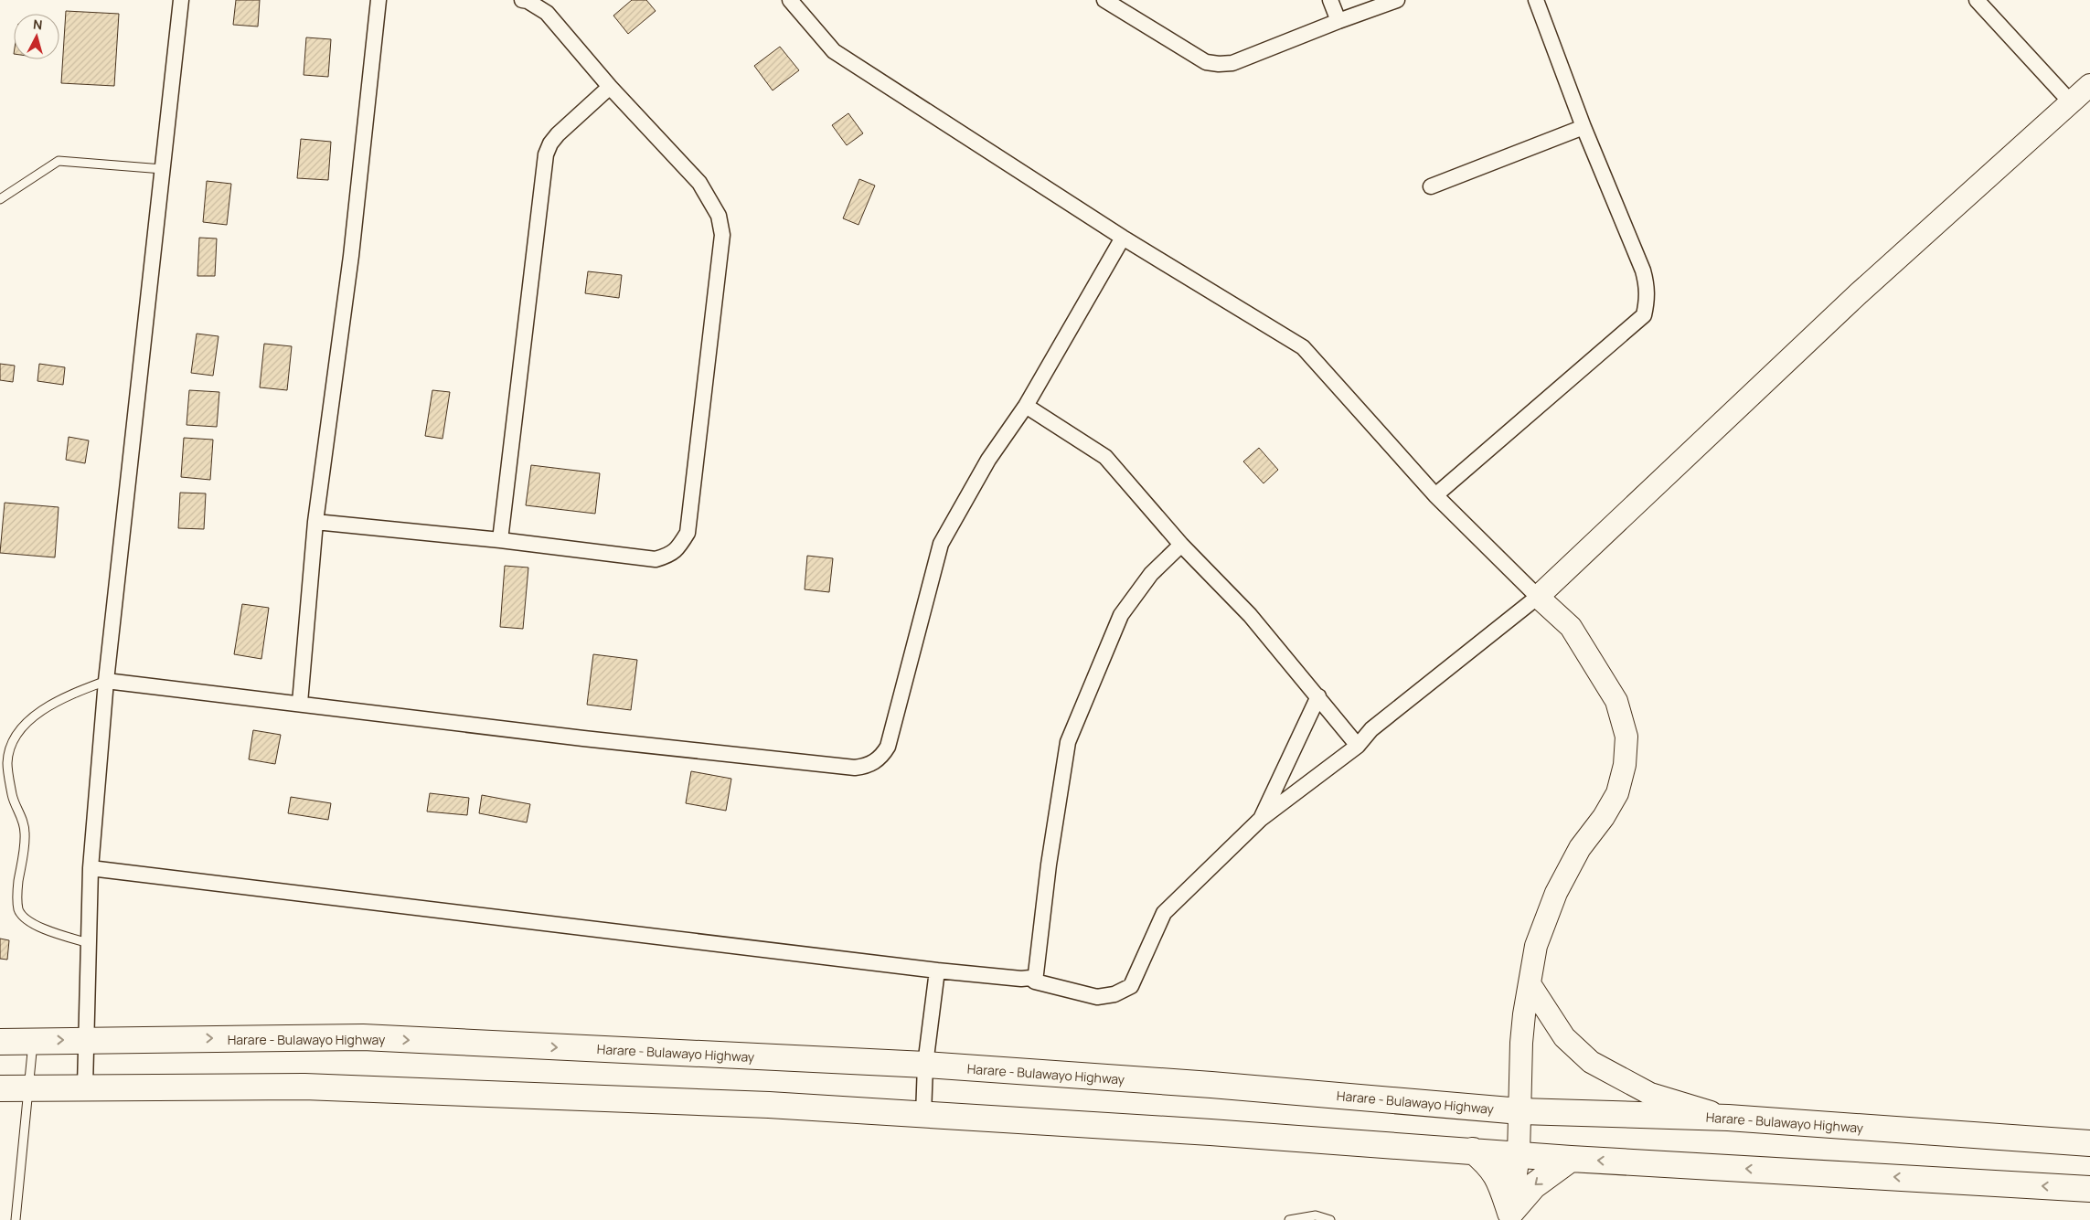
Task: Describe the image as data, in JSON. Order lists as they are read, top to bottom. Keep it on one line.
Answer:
{"streets":{"highway":["Harare - Bulawayo Highway"]},"north":"top"}
